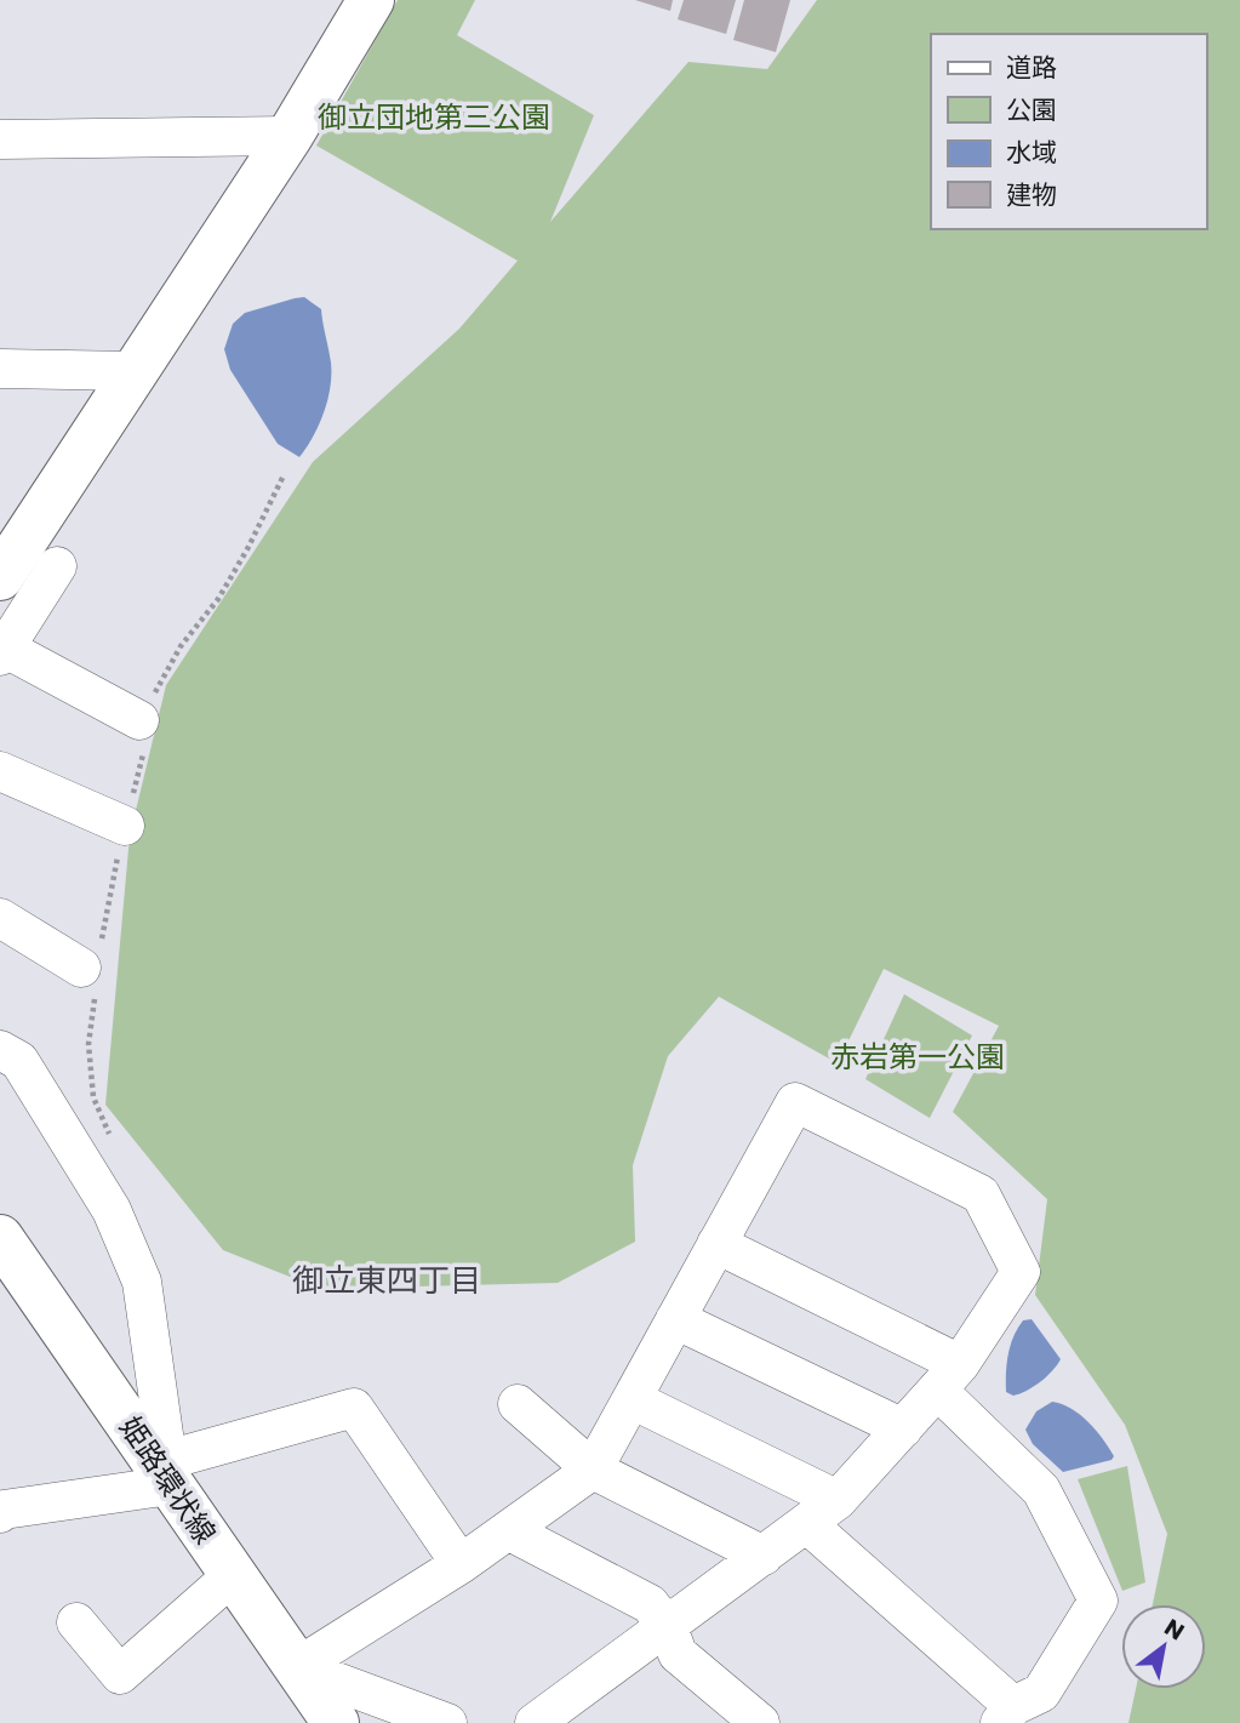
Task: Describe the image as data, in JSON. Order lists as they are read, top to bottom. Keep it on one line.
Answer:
{"streets":{"street":["姫路環状線"]},"districts":["御立東四丁目"],"parks":["御立団地第三公園","赤岩第一公園"],"legend":["道路","公園","水域","建物"],"north":"top right"}
